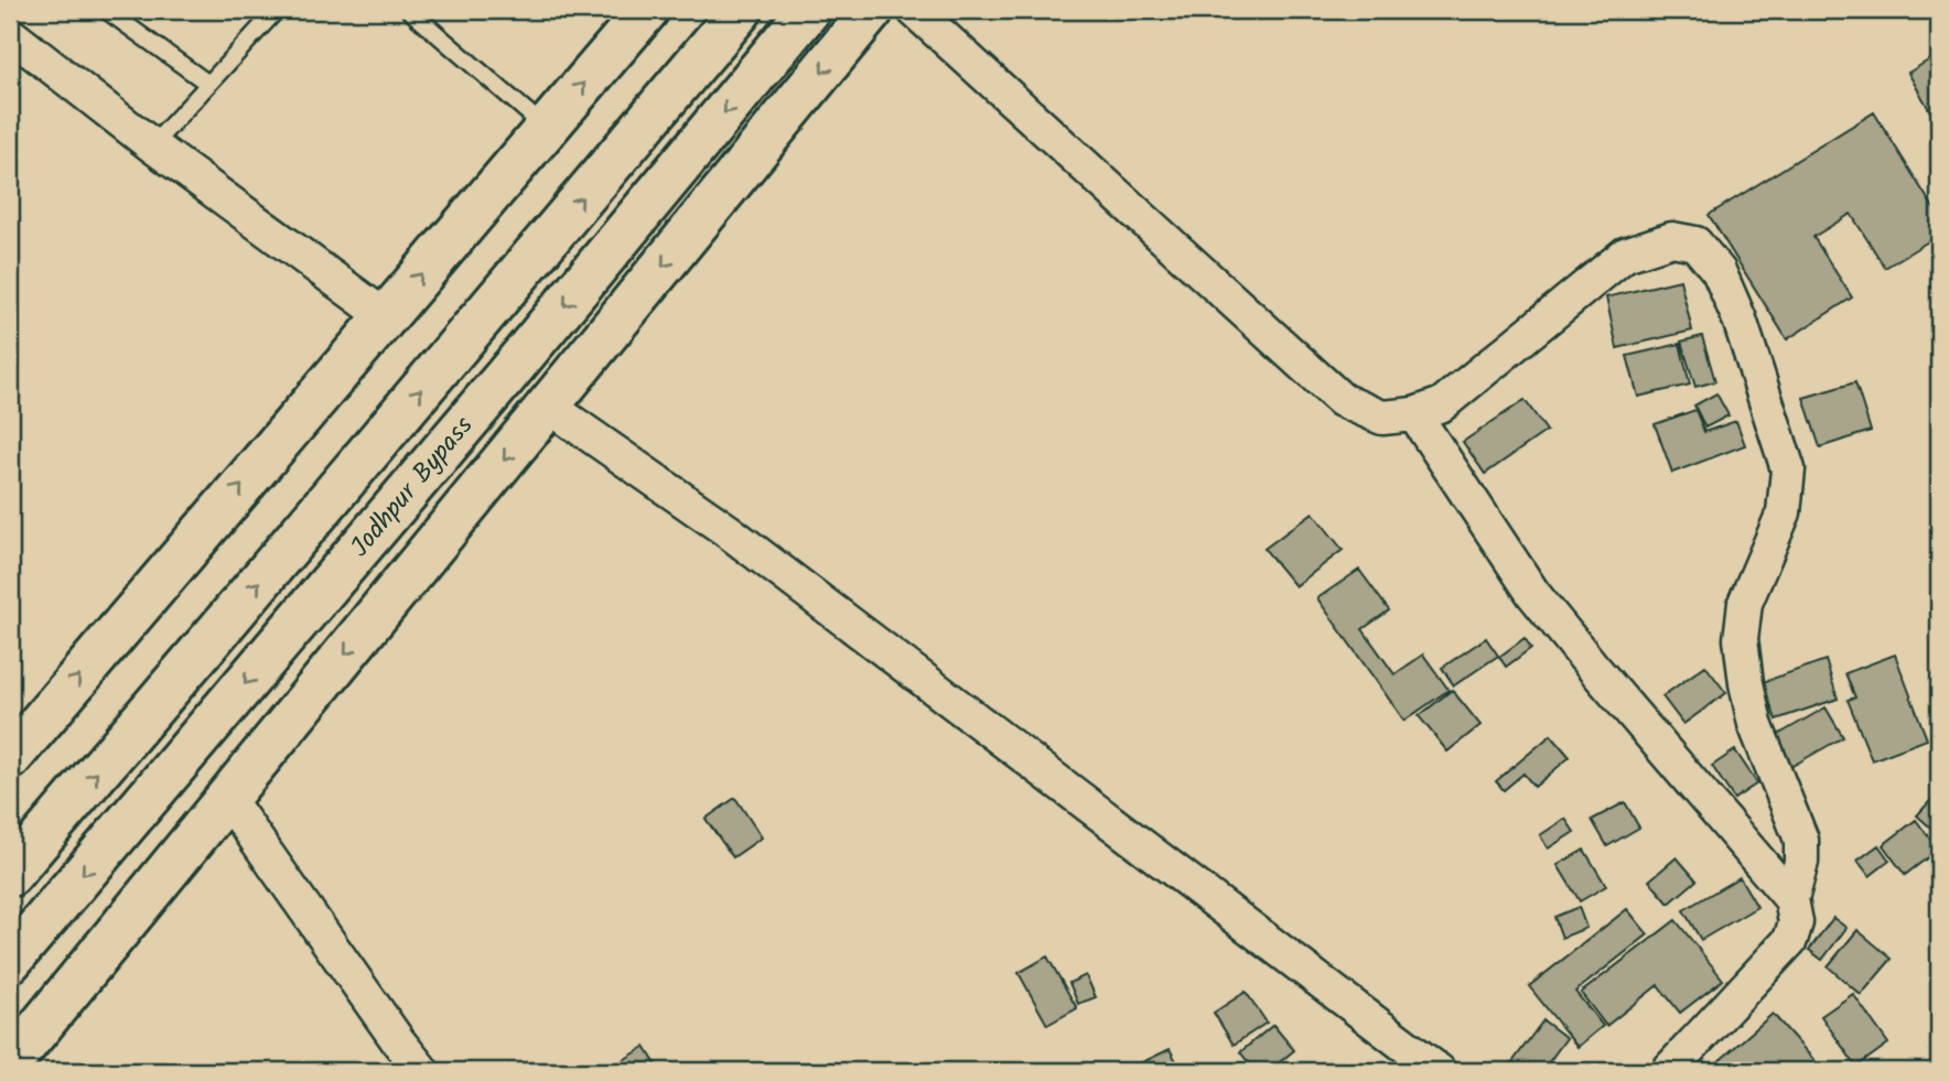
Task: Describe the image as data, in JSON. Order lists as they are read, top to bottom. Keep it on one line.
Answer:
{"streets":{"main road":["Jodhpur Bypass"]}}
